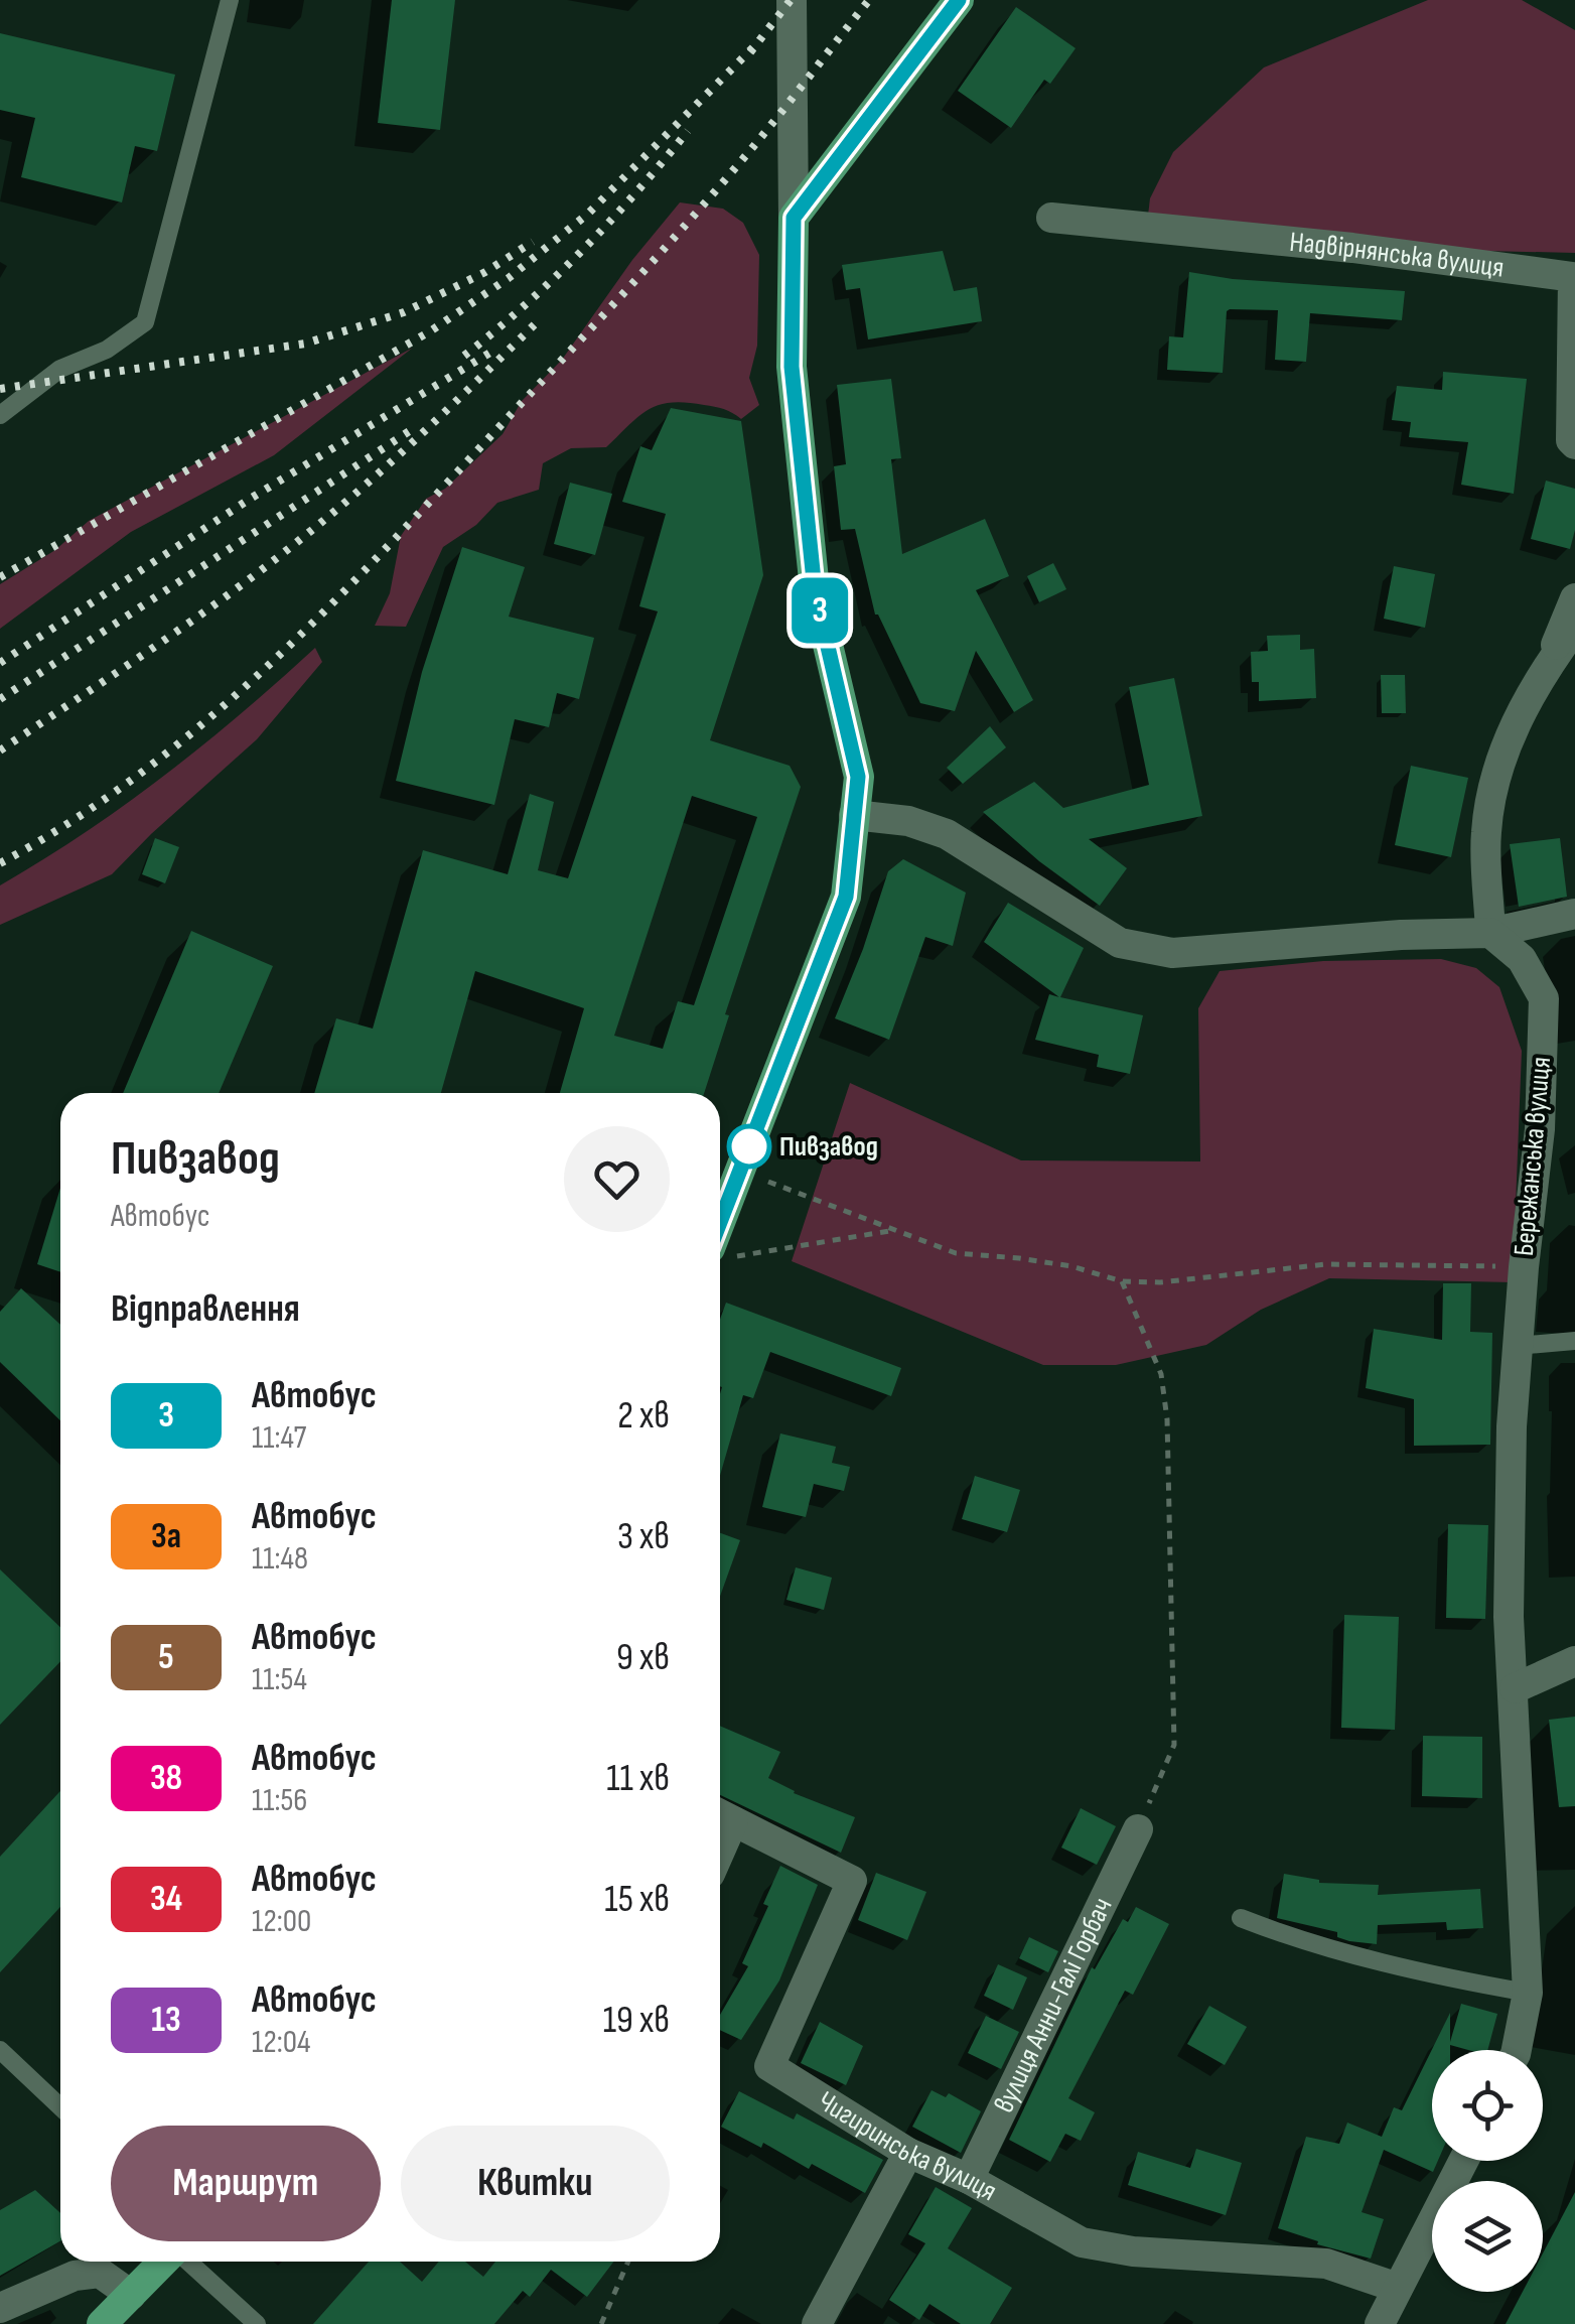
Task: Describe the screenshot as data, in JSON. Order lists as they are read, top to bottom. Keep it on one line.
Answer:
{"streets":{"street":["Надвірнянська вулиця","Бережанська вулиця","вулиця Анни-Галі Горбач","Чигиринська вулиця"]},"crossings":[["вулиця Анни-Галі Горбач","Чигиринська вулиця"]],"places":["Пивзавод"],"lines":["bus line 3"],"page":{"on_map":"3","heading":[["Пивзавод","Автобус"],"Відправлення"],"list":[{"mark":"3","name":"Автобус","note":"11:47","value":"2 хв"},{"mark":"3а","name":"Автобус","note":"11:48","value":"3 хв"},{"mark":"5","name":"Автобус","note":"11:54","value":"9 хв"},{"mark":"38","name":"Автобус","note":"11:56","value":"11 хв"},{"mark":"34","name":"Автобус","note":"12:00","value":"15 хв"},{"mark":"13","name":"Автобус","note":"12:04","value":"19 хв"}],"buttons":["Маршрут","Квитки"]}}
